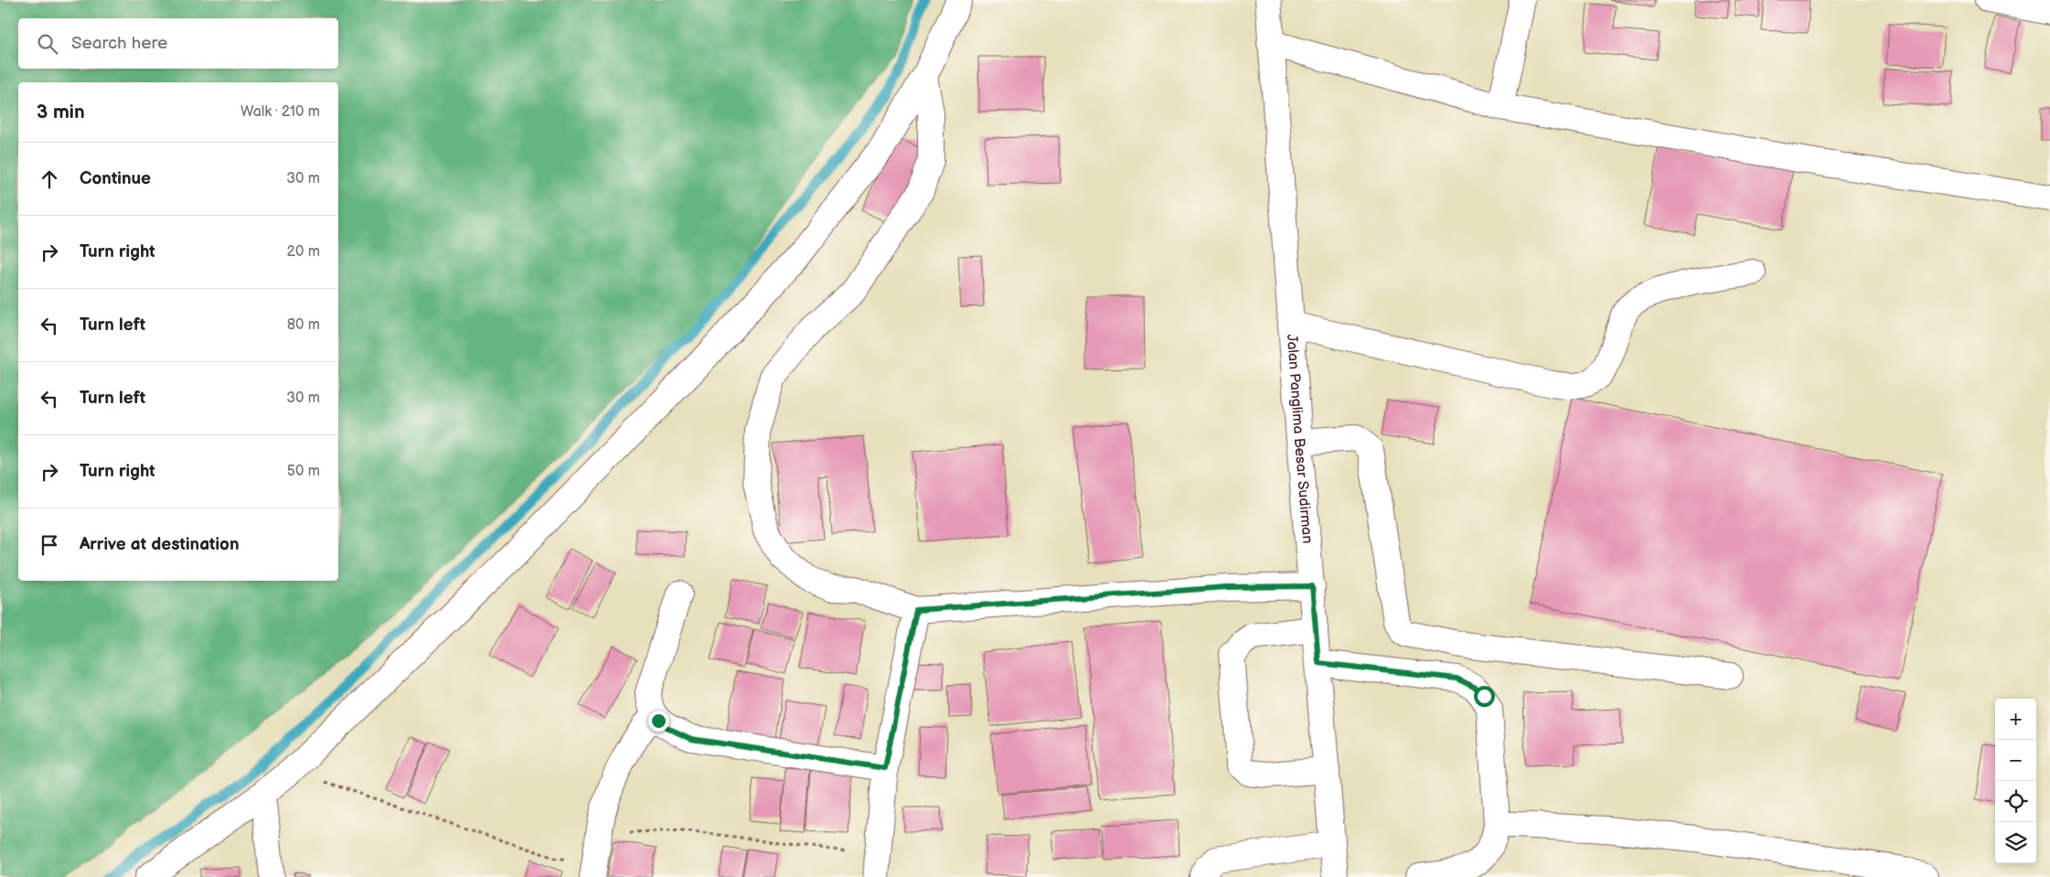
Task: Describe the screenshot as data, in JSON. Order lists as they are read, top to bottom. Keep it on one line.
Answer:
{"streets":{"street":["Jalan Panglima Besar Sudirman"]},"page":{"search":"Search here","heading":["3 min","Walk · 210 m"],"list":[["Continue","30 m"],["Turn right","20 m"],["Turn left","80 m"],["Turn left","30 m"],["Turn right","50 m"],"Arrive at destination"],"map_buttons":["+","−"]}}
